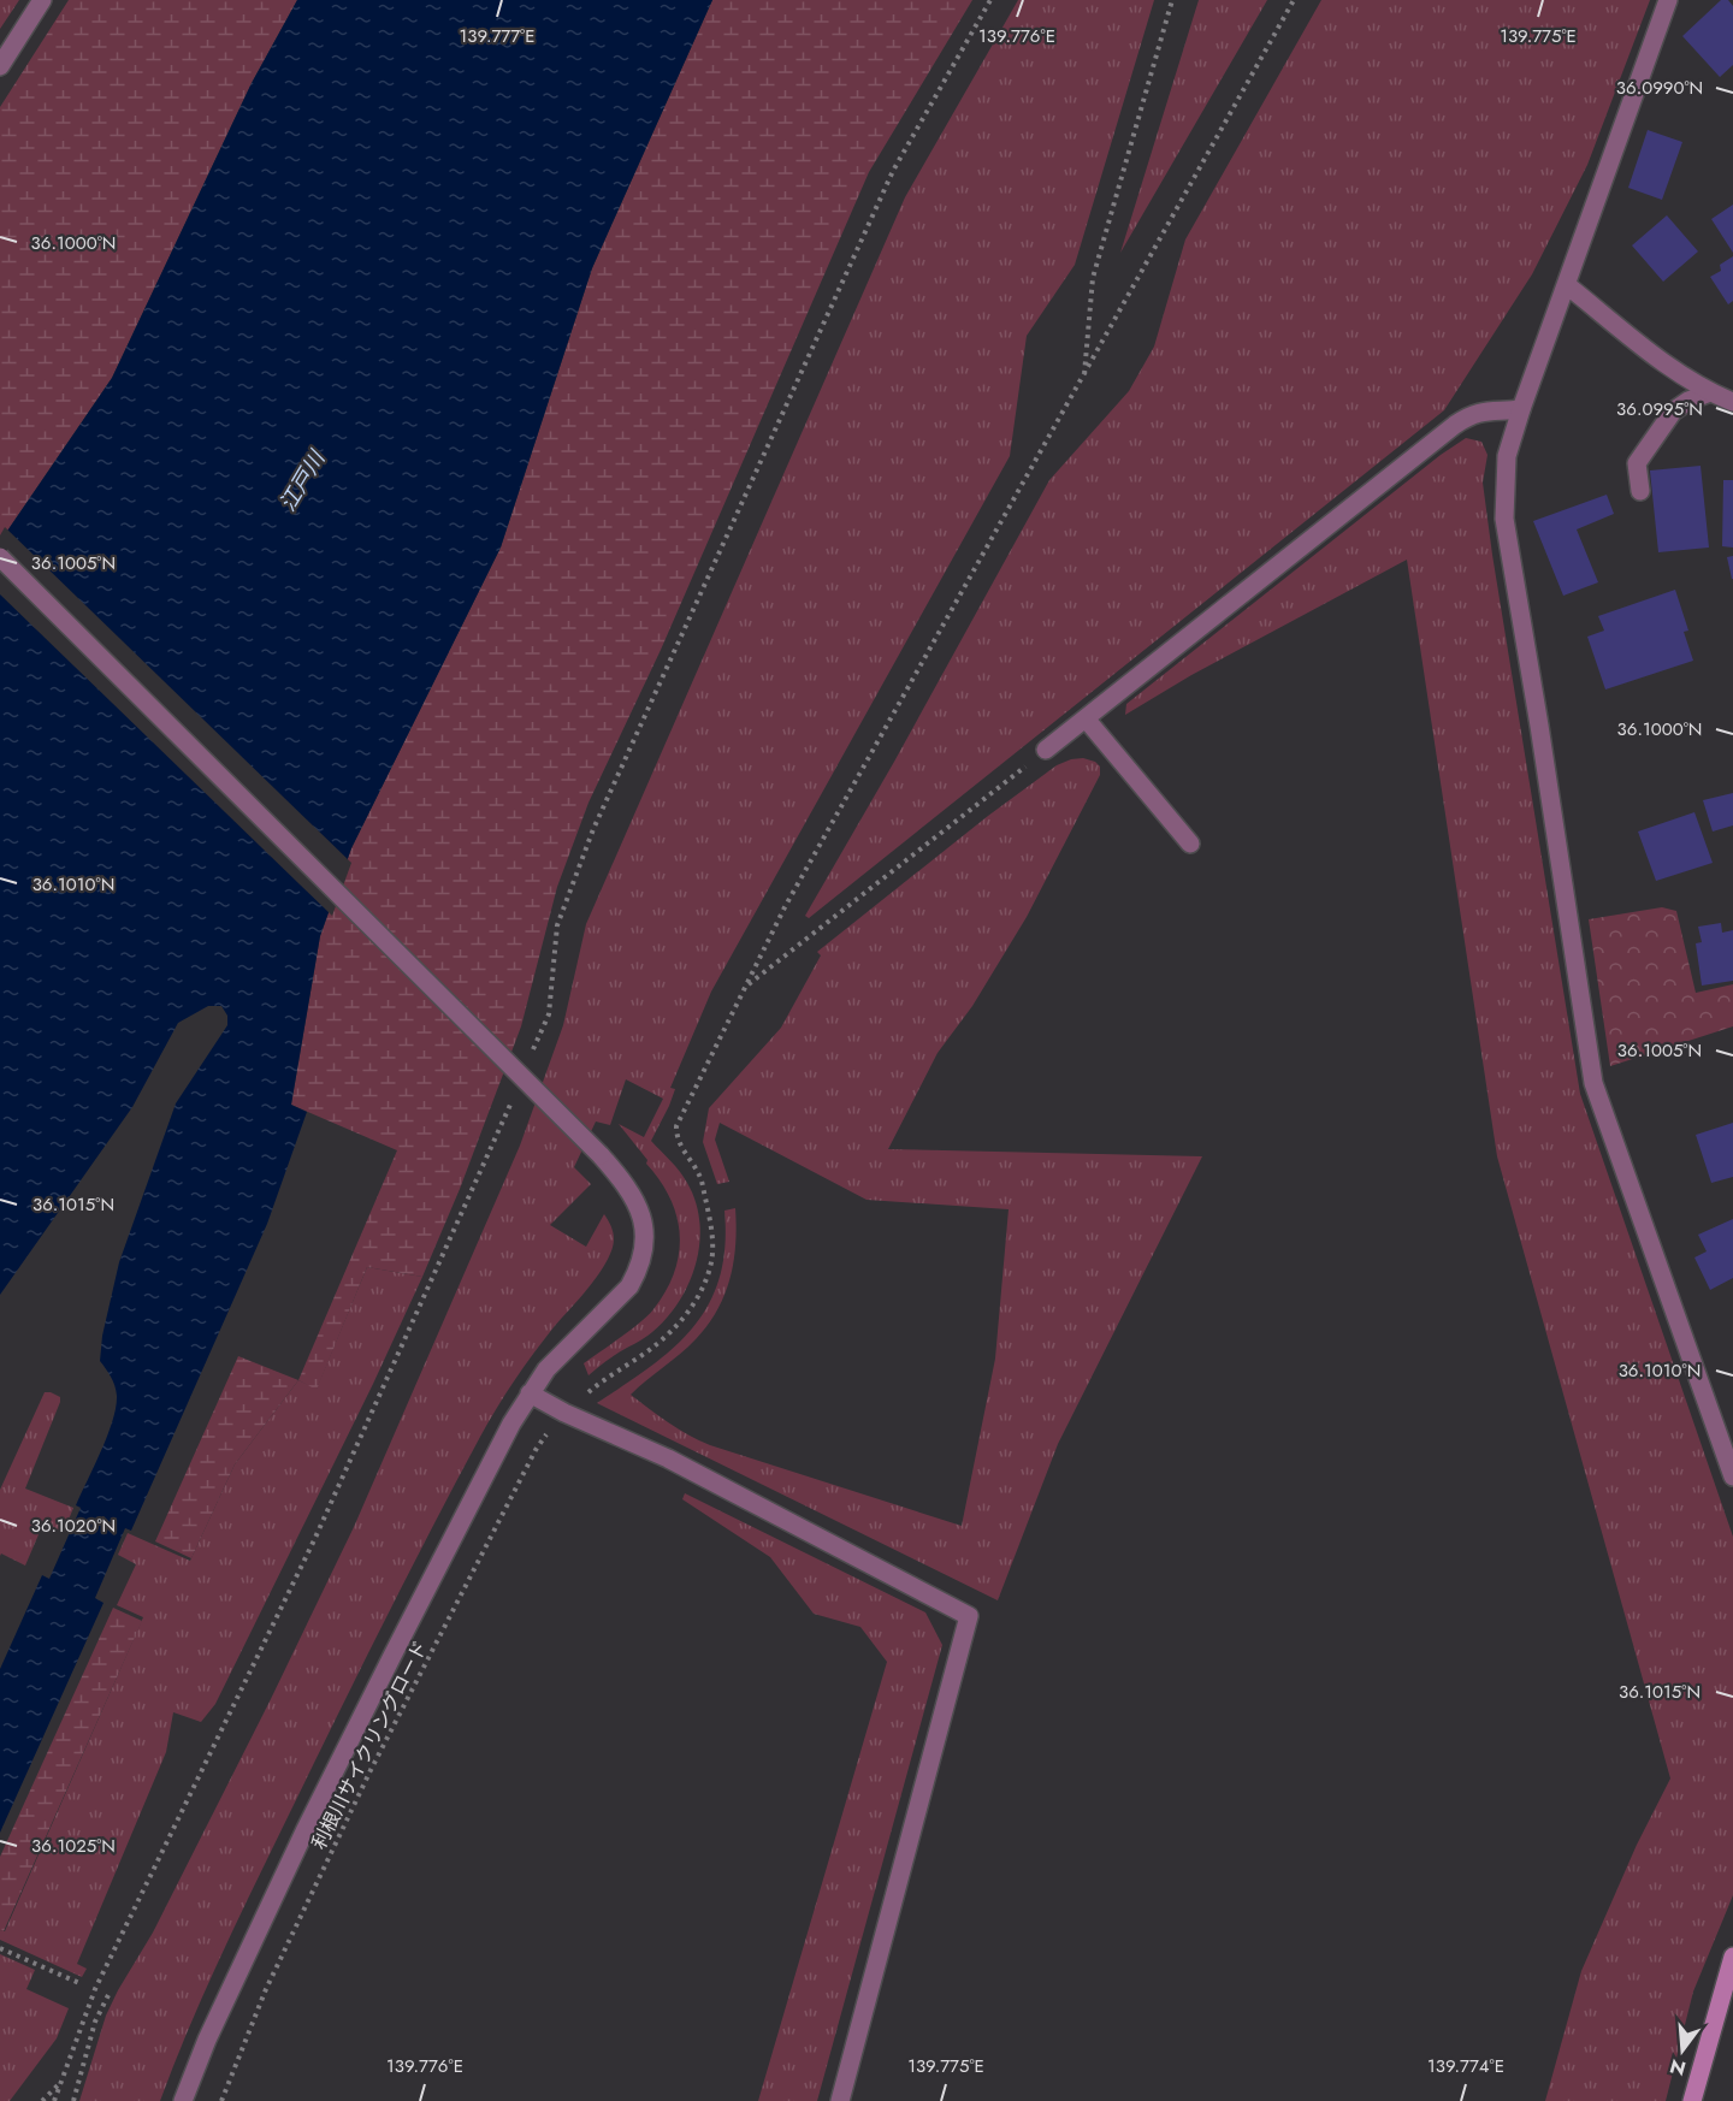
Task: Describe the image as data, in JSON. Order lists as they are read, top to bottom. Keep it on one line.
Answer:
{"streets":{"path":["利根川サイクリングロード"]},"water":["江戸川"],"north":"bottom","coordinates":["139.777°E","139.776°E","139.775°E","36.0990°N","36.1000°N","36.0995°N","36.1005°N","36.1010°N","36.1015°N","36.1020°N","36.1025°N","139.774°E"]}
